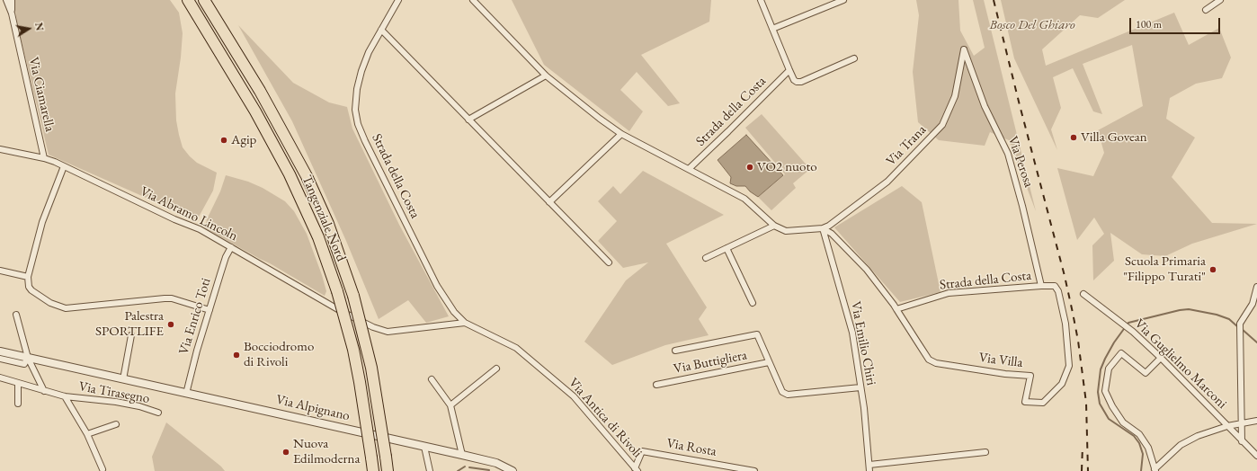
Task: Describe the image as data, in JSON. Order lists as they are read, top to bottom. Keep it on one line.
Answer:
{"streets":{"highway":["Tangenziale Nord"],"street":["Via Ciamarella","Strada della Costa","Via Trana","Via Perosa","Via Abramo Lincoln","Via Enrico Toti","Via Emilio Chiri","Via Villa","Via Buttigliera","Via Guglielmo Marconi","Via Tirasegno","Via Alpignano","Via Antica di Rivoli","Via Rosta"]},"crossings":[["Via Ciamarella","Via Abramo Lincoln"],["Strada della Costa","Via Perosa"],["Strada della Costa","Via Abramo Lincoln"],["Strada della Costa","Via Villa"],["Strada della Costa","Via Antica di Rivoli"],["Via Trana","Via Perosa"],["Via Trana","Via Emilio Chiri"],["Via Abramo Lincoln","Via Enrico Toti"],["Via Abramo Lincoln","Via Antica di Rivoli"],["Via Enrico Toti","Via Alpignano"],["Via Emilio Chiri","Via Buttigliera"],["Via Antica di Rivoli","Via Rosta"]],"parks":["Bosco Del Ghiaro"],"places":["Villa Govean","Agip","VO2 nuoto","Scuola Primaria \"Filippo Turati\"","Palestra SPORTLIFE","Bocciodromo di Rivoli","Nuova Edilmoderna"],"scale_bar":"100 m","north":"right"}
